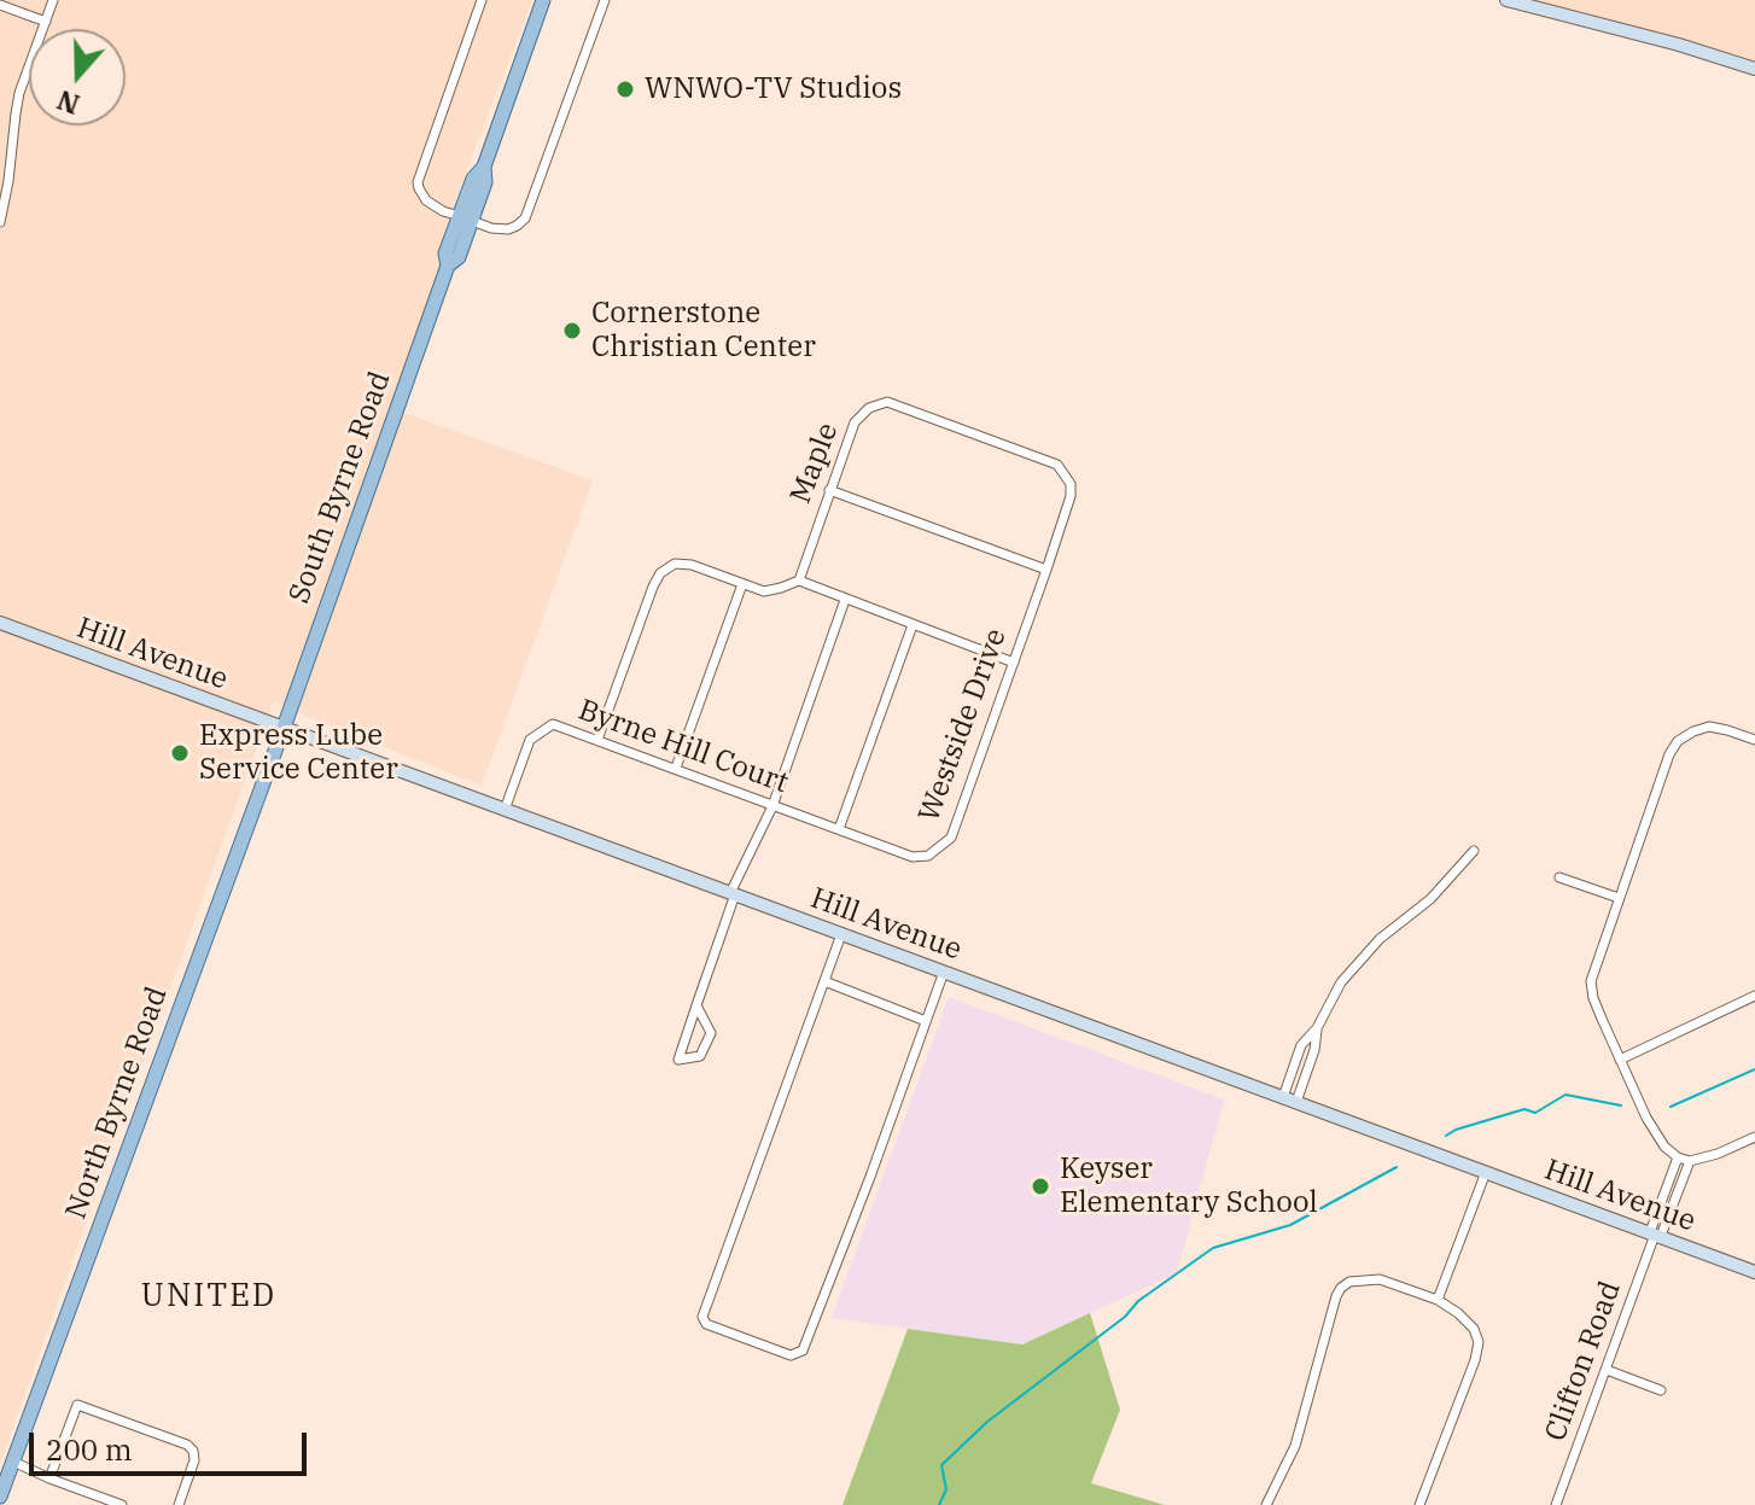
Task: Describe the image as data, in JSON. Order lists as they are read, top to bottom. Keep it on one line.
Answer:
{"streets":{"main road":["South Byrne Road","Hill Avenue","North Byrne Road"],"street":["Maple","Westside Drive","Byrne Hill Court","Clifton Road"]},"crossings":[["Maple","Westside Drive"],["South Byrne Road","Hill Avenue"],["South Byrne Road","North Byrne Road"],["Hill Avenue","Byrne Hill Court"],["Hill Avenue","North Byrne Road"],["Hill Avenue","Clifton Road"],["Westside Drive","Byrne Hill Court"]],"districts":["UNITED"],"places":["WNWO-TV Studios","Cornerstone Christian Center","Express Lube Service Center","Keyser Elementary School"],"scale_bar":"200 m","north":"bottom"}
